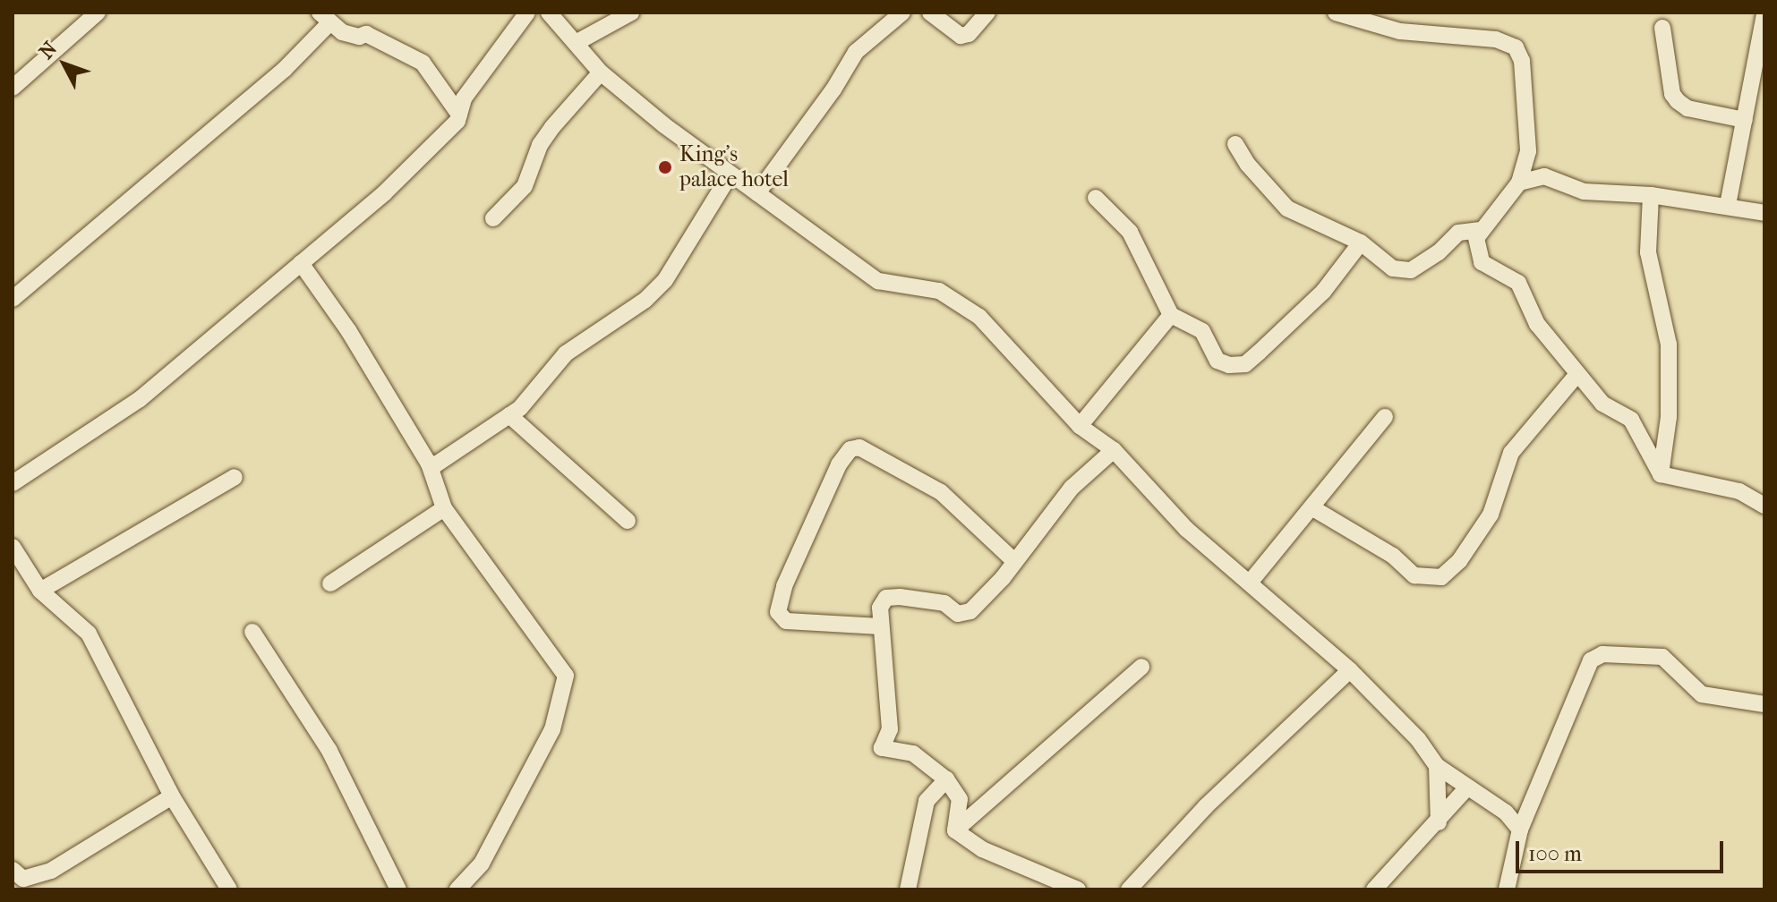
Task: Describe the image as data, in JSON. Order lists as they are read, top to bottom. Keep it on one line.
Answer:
{"places":["King's palace hotel"],"scale_bar":"100 m","north":"top left"}
